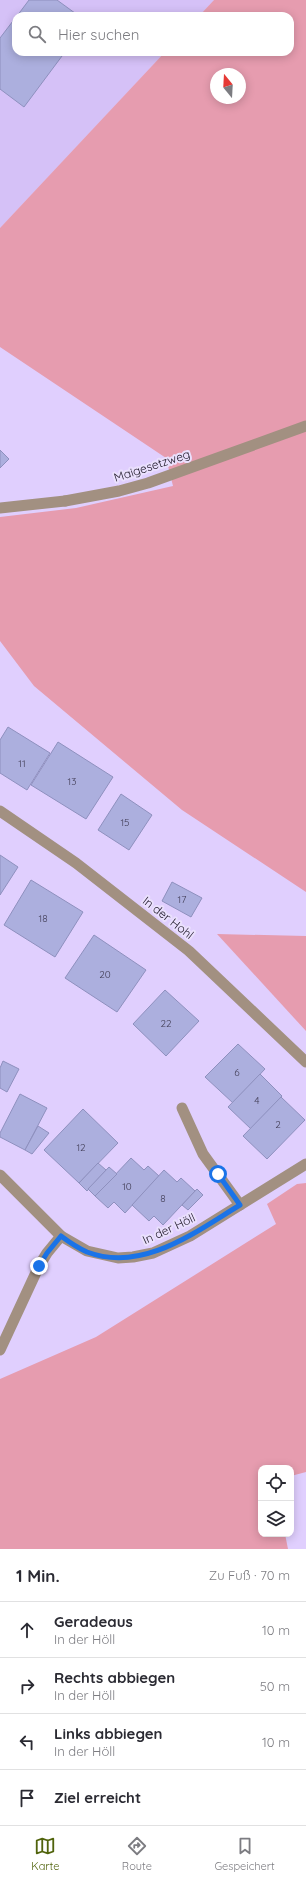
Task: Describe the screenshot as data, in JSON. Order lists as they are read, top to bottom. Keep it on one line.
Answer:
{"streets":{"street":["Maigesetzweg","In der Hohl","In der Höll"]},"house_numbers":["11","13","15","17","18","20","22","6","4","2","12","10","8"],"north":"top","page":{"search":"Hier suchen","heading":["1 Min.","Zu Fuß · 70 m"],"list":[["Geradeaus","In der Höll","10 m"],["Rechts abbiegen","In der Höll","50 m"],["Links abbiegen","In der Höll","10 m"],"Ziel erreicht"],"nav":["Karte","Route","Gespeichert"]}}
